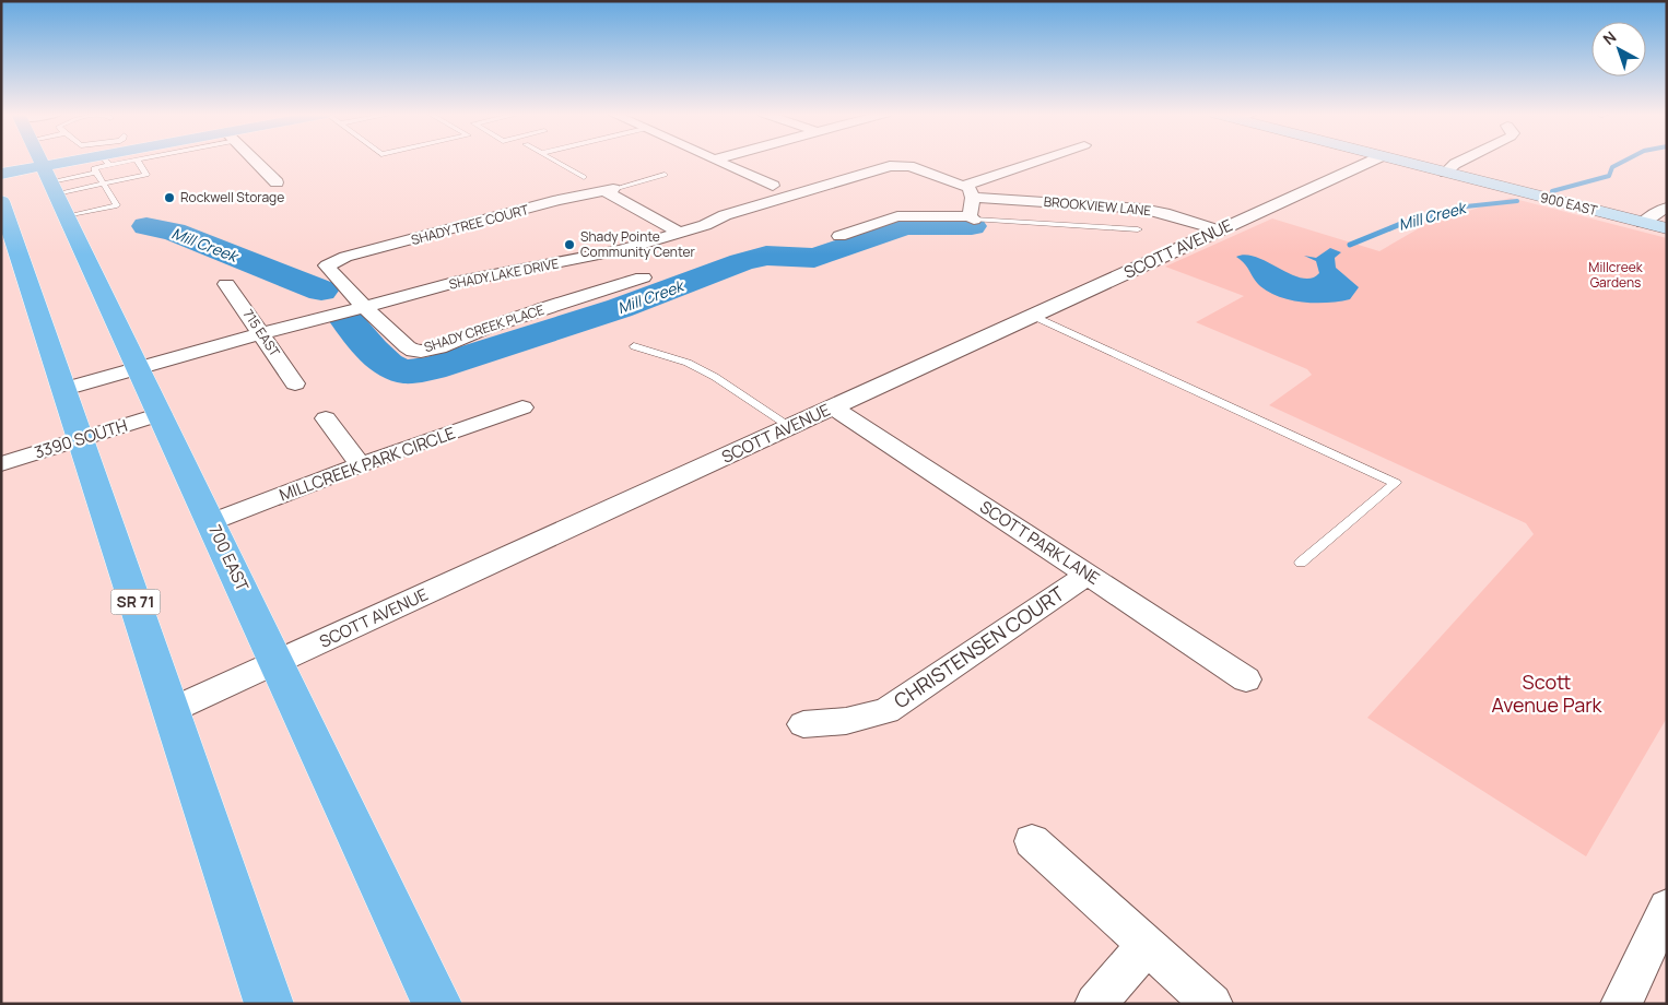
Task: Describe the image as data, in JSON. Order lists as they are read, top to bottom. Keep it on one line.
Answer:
{"streets":{"main road":["900 EAST","700 EAST","SR 71"],"street":["BROOKVIEW LANE","SHADY TREE COURT","SCOTT AVENUE","SHADY LAKE DRIVE","SHADY CREEK PLACE","715 EAST","3390 SOUTH","MILLCREEK PARK CIRCLE","SCOTT PARK LANE","CHRISTENSEN COURT"]},"crossings":[["BROOKVIEW LANE","SCOTT AVENUE"],["BROOKVIEW LANE","SHADY LAKE DRIVE"],["SHADY TREE COURT","SHADY CREEK PLACE"],["SCOTT AVENUE","SCOTT PARK LANE"],["SCOTT AVENUE","700 EAST"],["SCOTT AVENUE","SR 71"],["SHADY LAKE DRIVE","SHADY CREEK PLACE"],["SHADY LAKE DRIVE","715 EAST"],["SHADY LAKE DRIVE","700 EAST"],["SHADY LAKE DRIVE","SR 71"],["3390 SOUTH","700 EAST"],["3390 SOUTH","SR 71"],["MILLCREEK PARK CIRCLE","700 EAST"],["SCOTT PARK LANE","CHRISTENSEN COURT"]],"water":["Mill Creek"],"parks":["Millcreek Gardens","Scott Avenue Park"],"places":["Rockwell Storage","Shady Pointe Community Center"],"north":"top left"}
